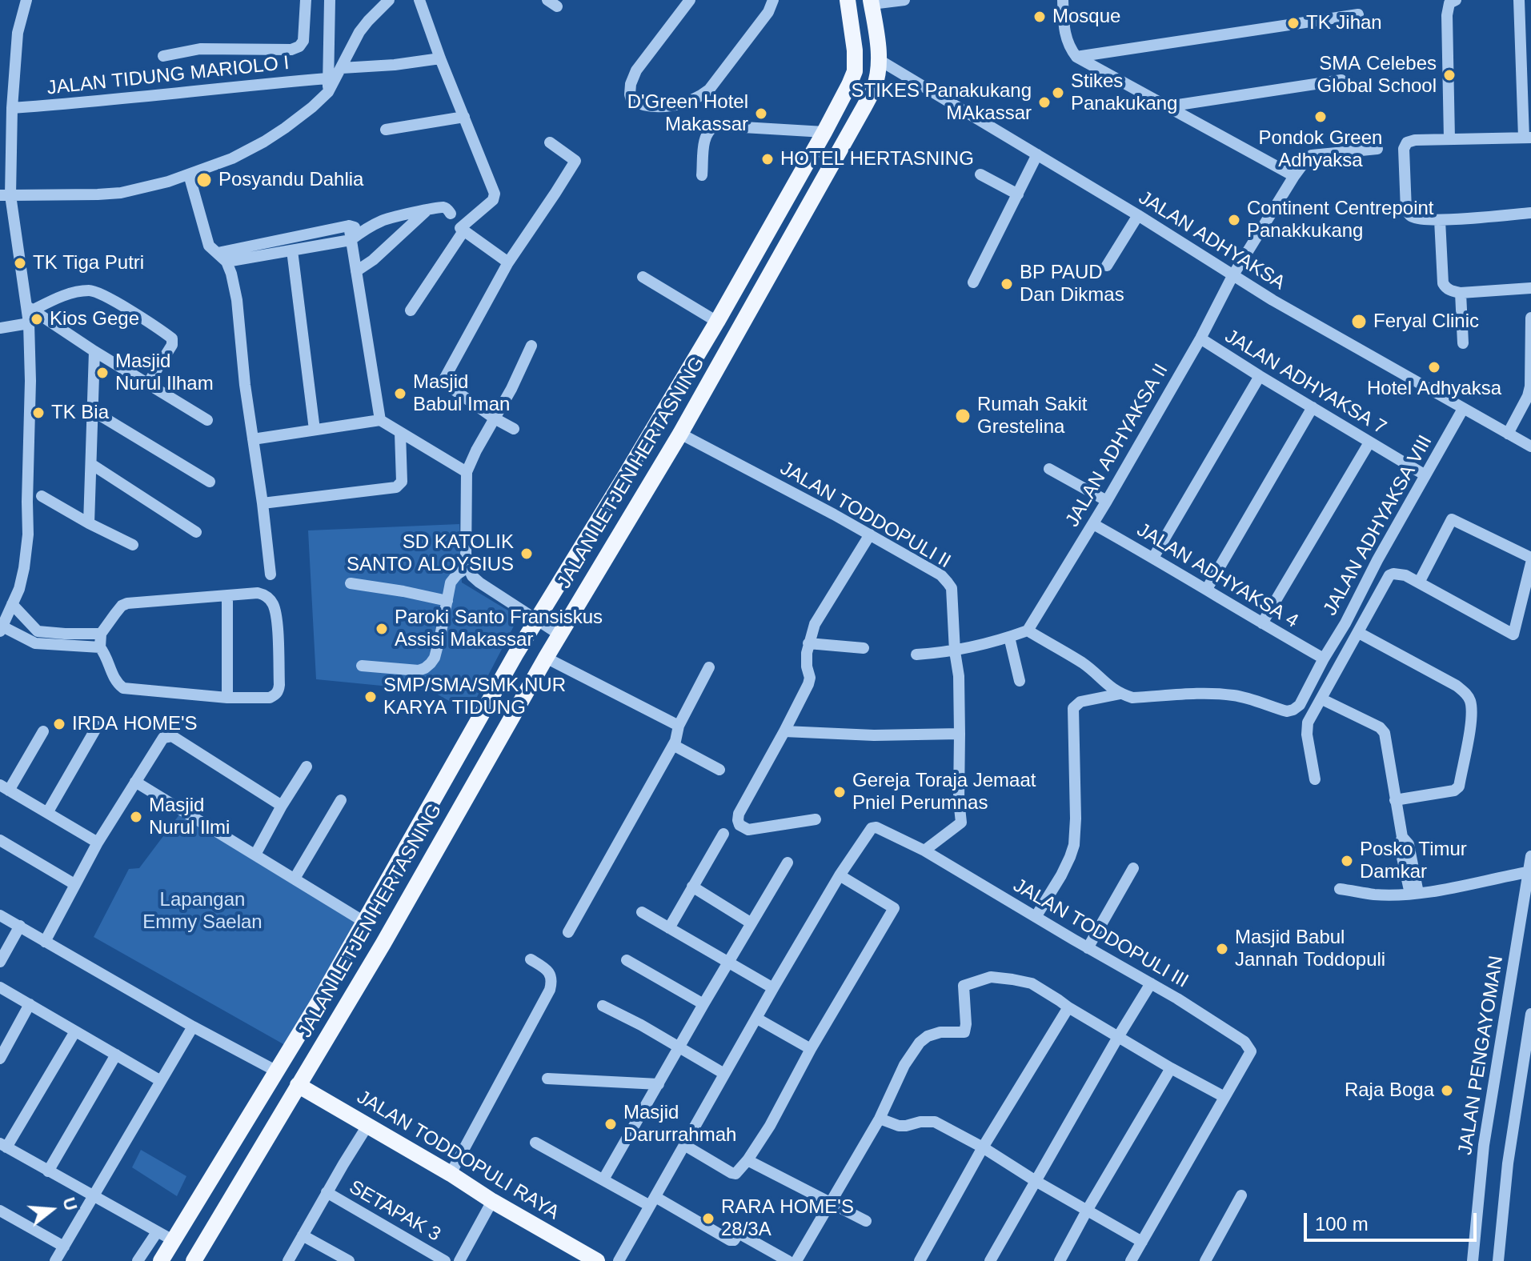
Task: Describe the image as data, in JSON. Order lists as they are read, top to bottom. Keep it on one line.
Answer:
{"streets":{"main road":["JALAN LETJEN HERTASNING","JALAN TODDOPULI RAYA"],"street":["JALAN TIDUNG MARIOLO I","JALAN ADHYAKSA","JALAN ADHYAKSA 7","JALAN ADHYAKSA II","JALAN TODDOPULI II","JALAN ADHYAKSA VIII","JALAN ADHYAKSA 4","JALAN TODDOPULI III","JALAN PENGAYOMAN","SETAPAK 3"]},"crossings":[["JALAN ADHYAKSA","JALAN ADHYAKSA II"],["JALAN ADHYAKSA","JALAN LETJEN HERTASNING"],["JALAN ADHYAKSA","JALAN ADHYAKSA VIII"],["JALAN ADHYAKSA 7","JALAN ADHYAKSA II"],["JALAN ADHYAKSA 7","JALAN ADHYAKSA VIII"],["JALAN ADHYAKSA II","JALAN ADHYAKSA 4"],["JALAN LETJEN HERTASNING","JALAN TODDOPULI II"],["JALAN LETJEN HERTASNING","JALAN TODDOPULI RAYA"],["JALAN TODDOPULI II","JALAN TODDOPULI III"],["JALAN ADHYAKSA VIII","JALAN ADHYAKSA 4"]],"parks":["Lapangan Emmy Saelan"],"places":["Mosque","TK Jihan","SMA Celebes Global School","Stikes Panakukang","STIKES Panakukang MAkassar","D'Green Hotel Makassar","Pondok Green Adhyaksa","HOTEL HERTASNING","Posyandu Dahlia","Continent Centrepoint Panakkukang","TK Tiga Putri","BP PAUD Dan Dikmas","Kios Gege","Feryal Clinic","Hotel Adhyaksa","Masjid Nurul Ilham","Masjid Babul Iman","TK Bia","Rumah Sakit Grestelina","SD KATOLIK SANTO ALOYSIUS","Paroki Santo Fransiskus Assisi Makassar","SMP/SMA/SMK NUR KARYA TIDUNG","IRDA HOME'S","Gereja Toraja Jemaat Pniel Perumnas","Masjid Nurul Ilmi","Posko Timur Damkar","Masjid Babul Jannah Toddopuli","Raja Boga","Masjid Darurrahmah","RARA HOME'S 28/3A"],"scale_bar":"100 m","north":"right"}
